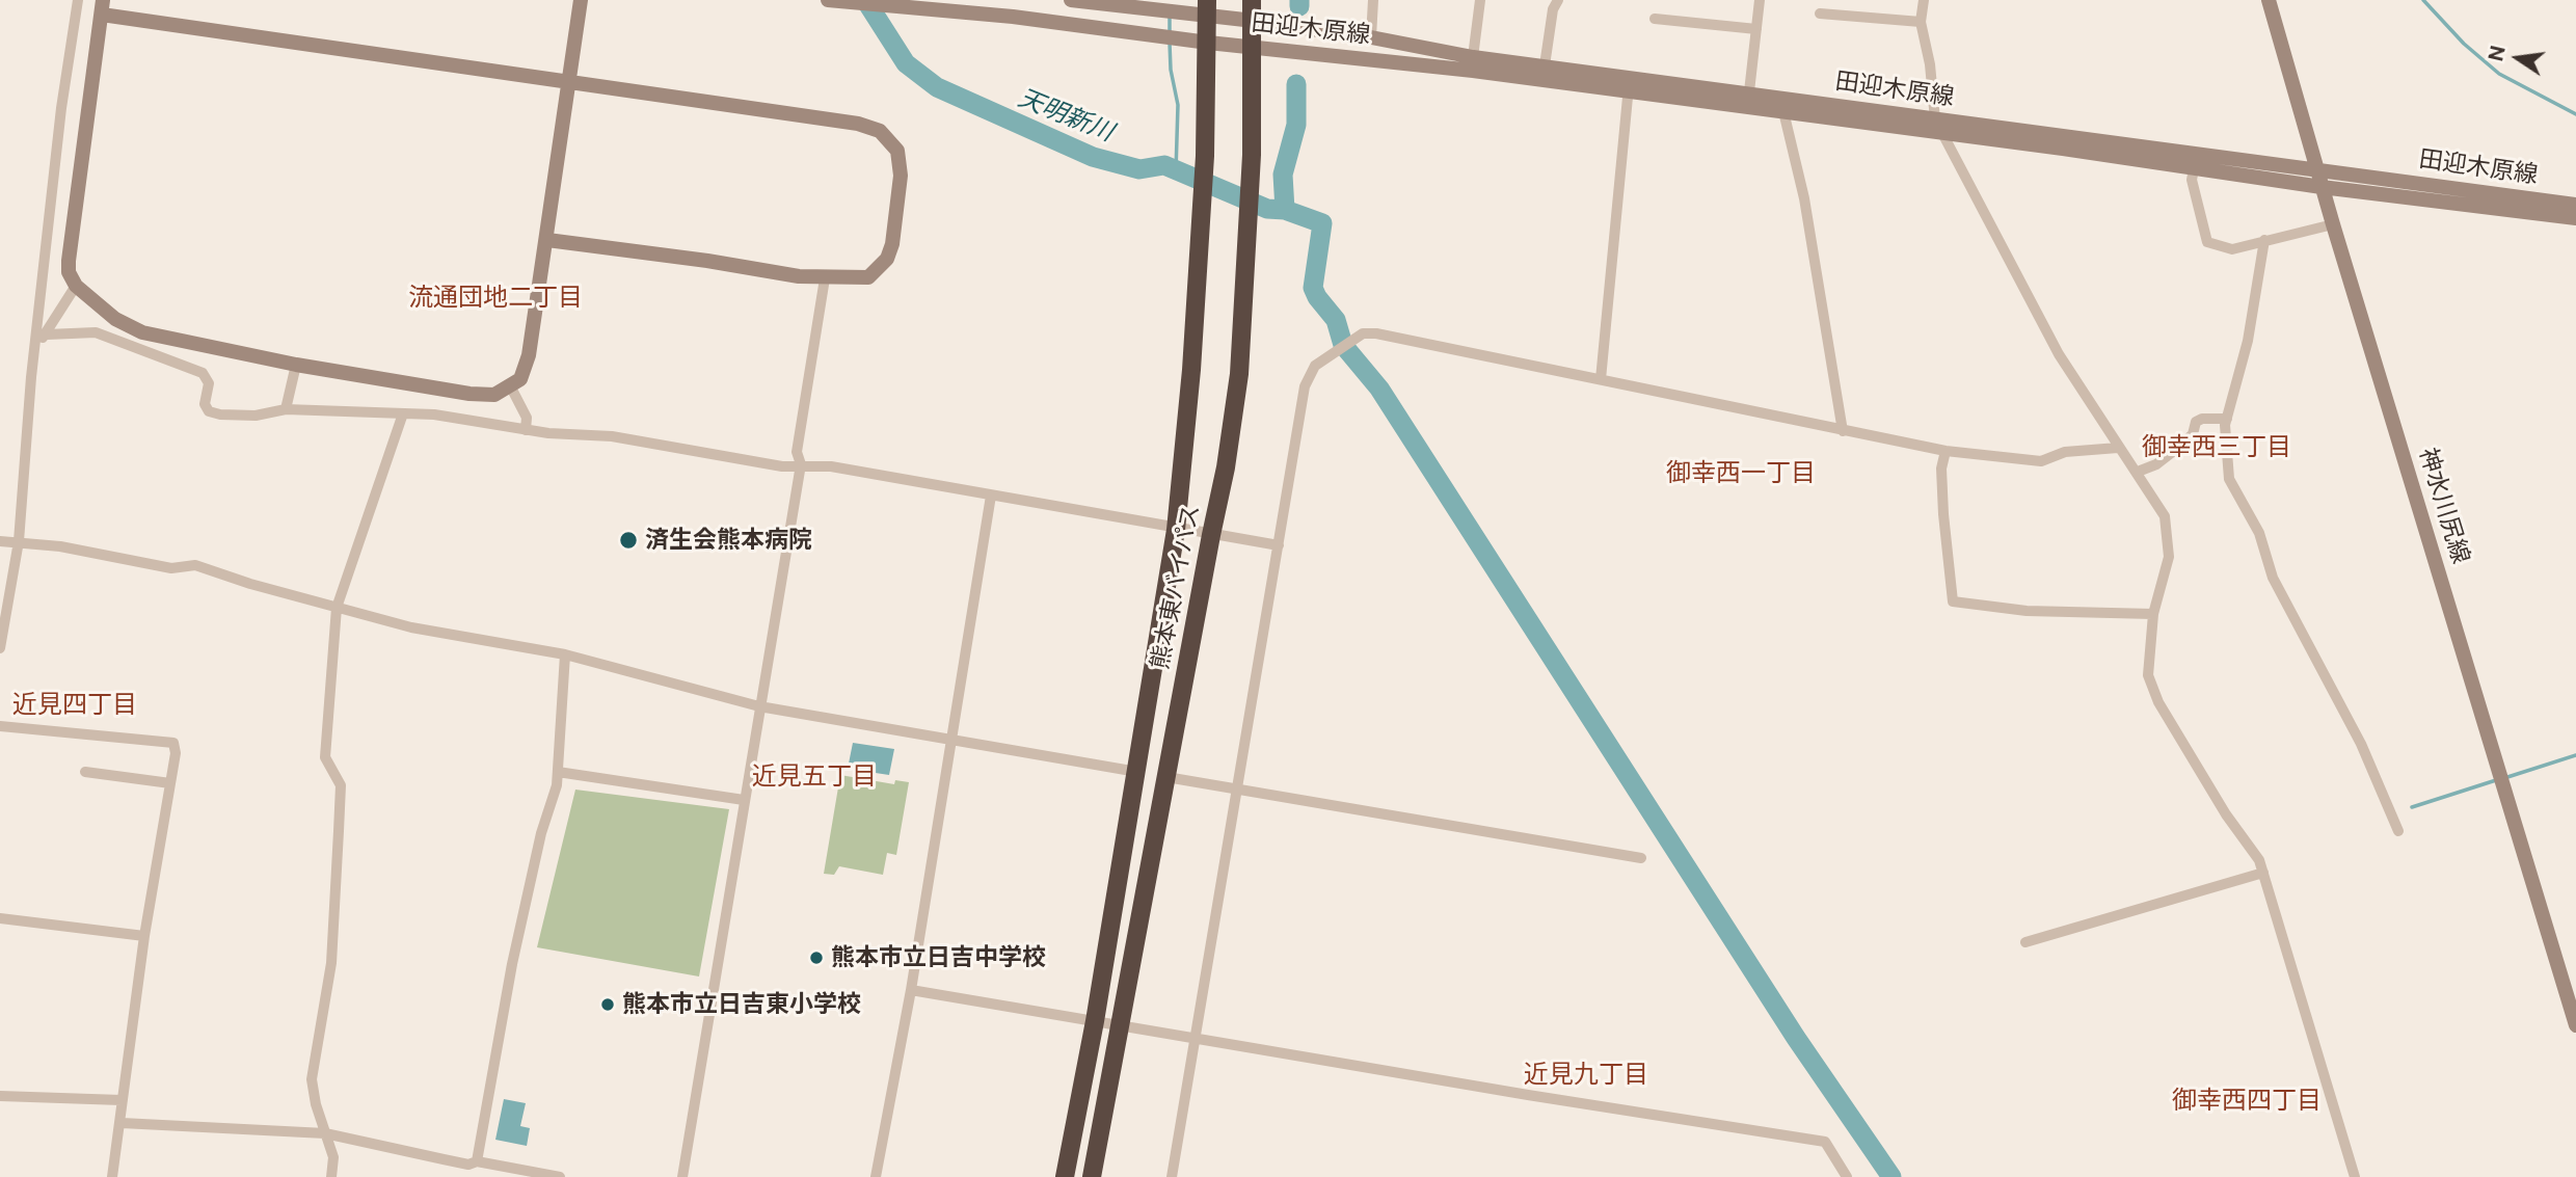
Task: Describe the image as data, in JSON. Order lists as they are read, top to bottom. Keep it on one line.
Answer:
{"streets":{"highway":["熊本東バイパス"],"main road":["田迎木原線","神水川尻線"]},"crossings":[["田迎木原線","神水川尻線"],["田迎木原線","熊本東バイパス"]],"districts":["流通団地二丁目","御幸西三丁目","御幸西一丁目","近見四丁目","近見五丁目","近見九丁目","御幸西四丁目"],"water":["天明新川"],"places":["済生会熊本病院","熊本市立日吉中学校","熊本市立日吉東小学校"],"north":"left"}
